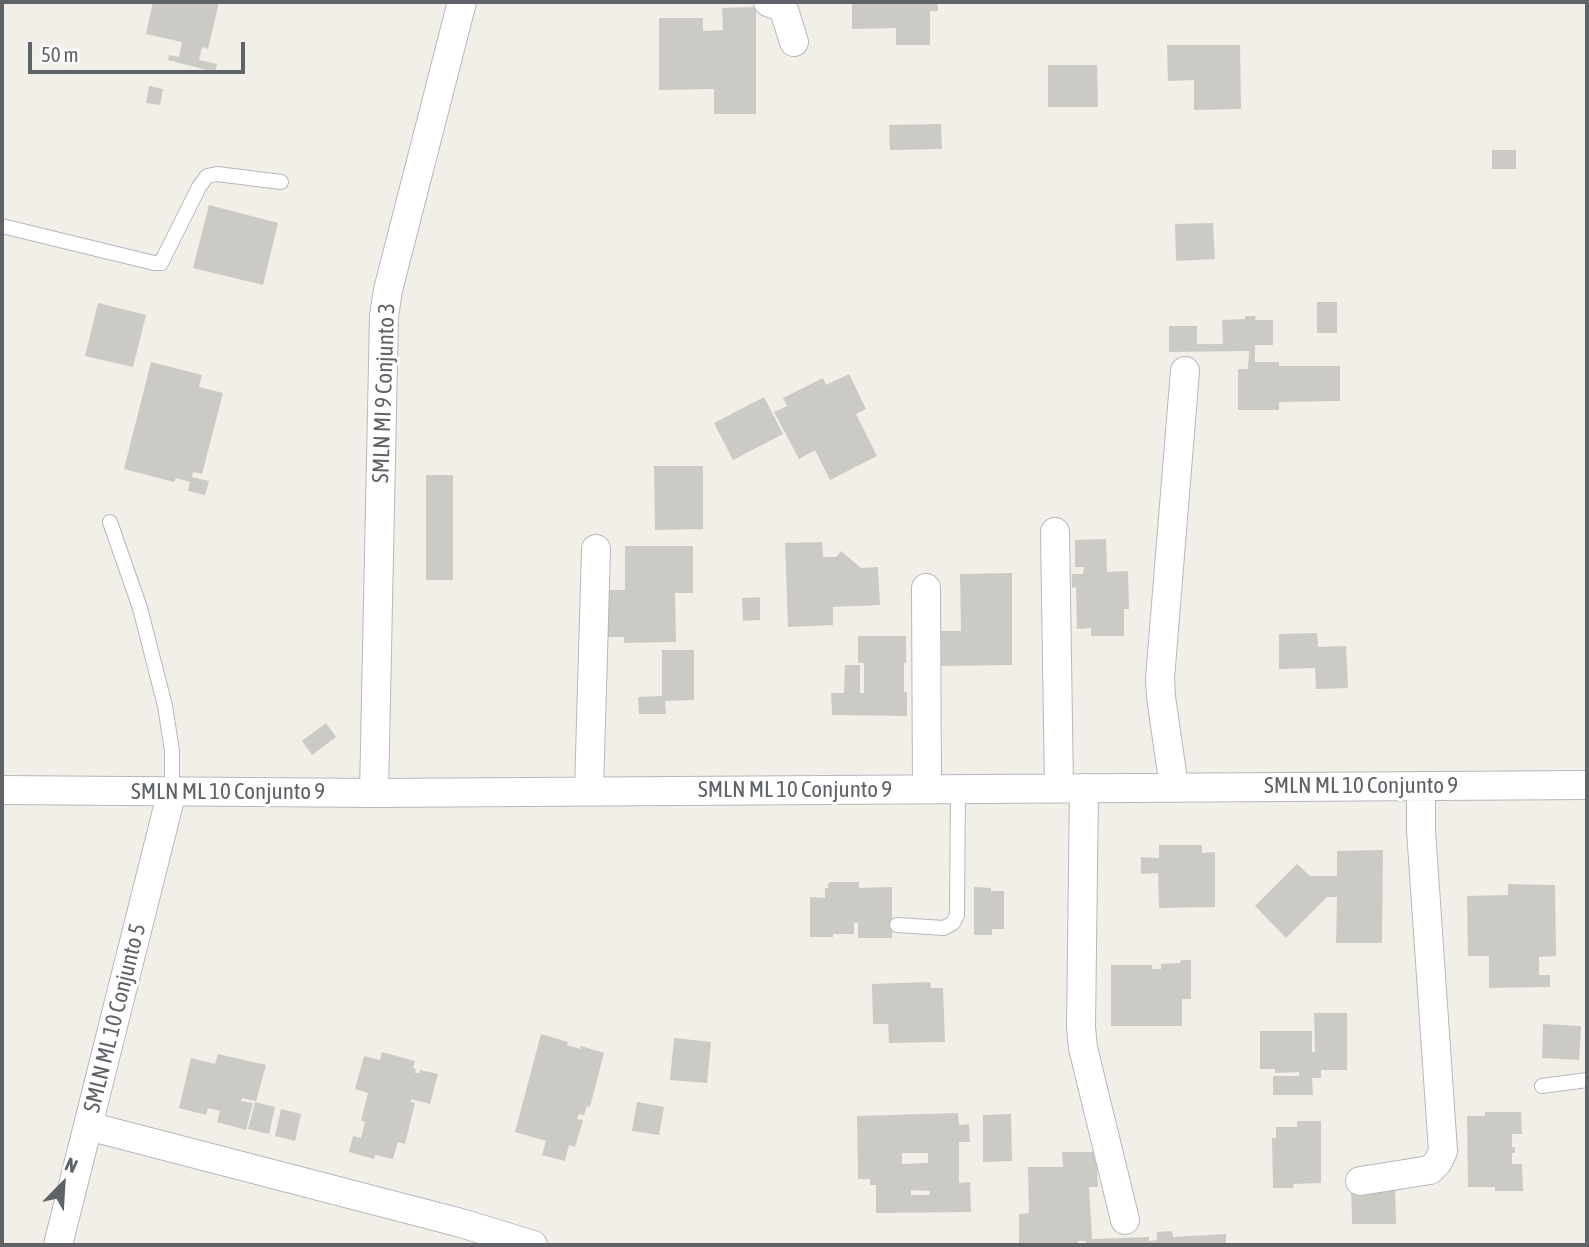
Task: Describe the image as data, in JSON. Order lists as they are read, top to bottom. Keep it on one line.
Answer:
{"streets":{"street":["SMLN MI 9 Conjunto 3","SMLN ML 10 Conjunto 9","SMLN ML 10 Conjunto 5"]},"crossings":[["SMLN MI 9 Conjunto 3","SMLN ML 10 Conjunto 9"],["SMLN ML 10 Conjunto 9","SMLN ML 10 Conjunto 5"]],"scale_bar":"50 m","north":"top right"}
